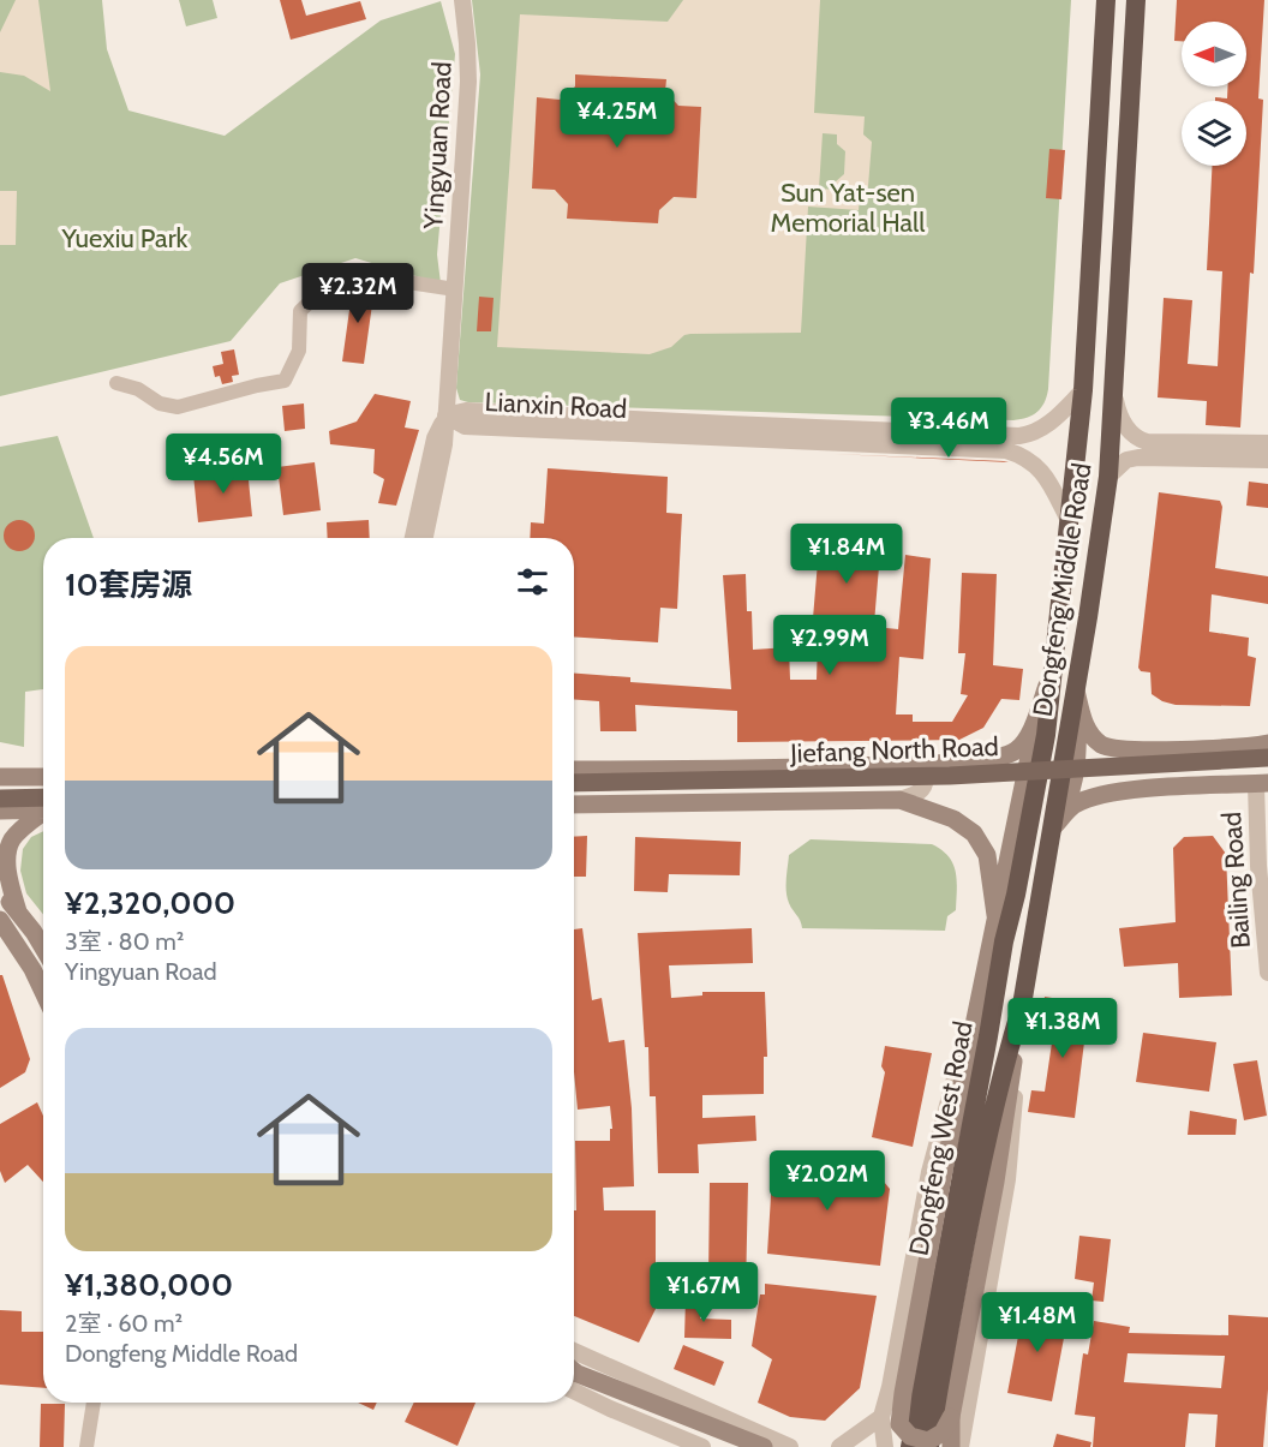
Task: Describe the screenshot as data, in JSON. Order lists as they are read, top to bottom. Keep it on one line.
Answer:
{"streets":{"highway":["Dongfeng Middle Road","Dongfeng West Road"],"main road":["Jiefang North Road"],"street":["Yingyuan Road","Lianxin Road","Bailing Road"]},"crossings":[["Yingyuan Road","Lianxin Road"],["Lianxin Road","Dongfeng Middle Road"],["Dongfeng Middle Road","Jiefang North Road"],["Dongfeng Middle Road","Dongfeng West Road"],["Jiefang North Road","Dongfeng West Road"]],"parks":["Sun Yat-sen Memorial Hall","Yuexiu Park"],"north":"left","page":{"price":["¥4.25M","¥2.32M","¥3.46M","¥4.56M","¥1.84M","¥2.99M","¥1.38M","¥2.02M","¥1.67M","¥1.48M"],"heading":"10套房源","list":[{"name":"¥2,320,000","note":"3室 · 80 m² · Yingyuan Road"},{"name":"¥1,380,000","note":"2室 · 60 m² · Dongfeng Middle Road"}]}}
